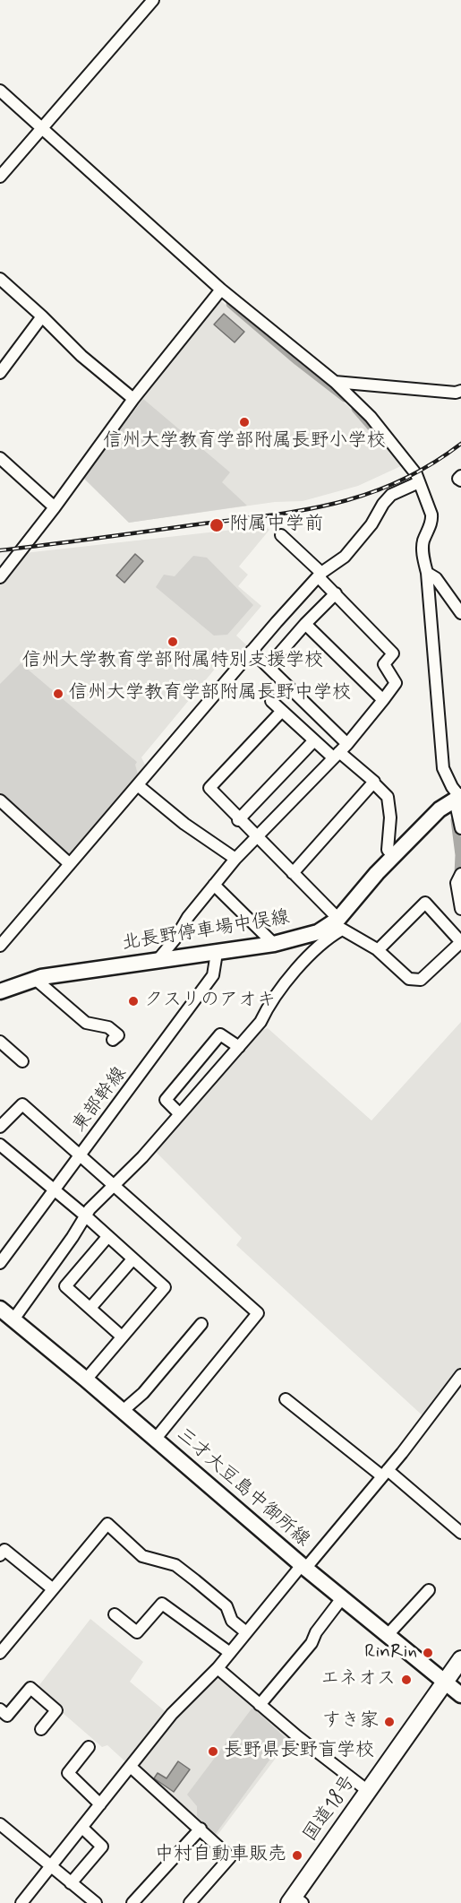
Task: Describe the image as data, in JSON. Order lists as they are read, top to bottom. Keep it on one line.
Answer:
{"streets":{"highway":["国道18号"],"main road":["北長野停車場中俣線","三才大豆島中御所線"],"street":["東部幹線"]},"crossings":[["北長野停車場中俣線","東部幹線"],["三才大豆島中御所線","国道18号"]],"places":["信州大学教育学部附属長野小学校","附属中学前","信州大学教育学部附属特別支援学校","信州大学教育学部附属長野中学校","クスリのアオキ","RinRin","エネオス","すき家","長野県長野盲学校","中村自動車販売"]}
